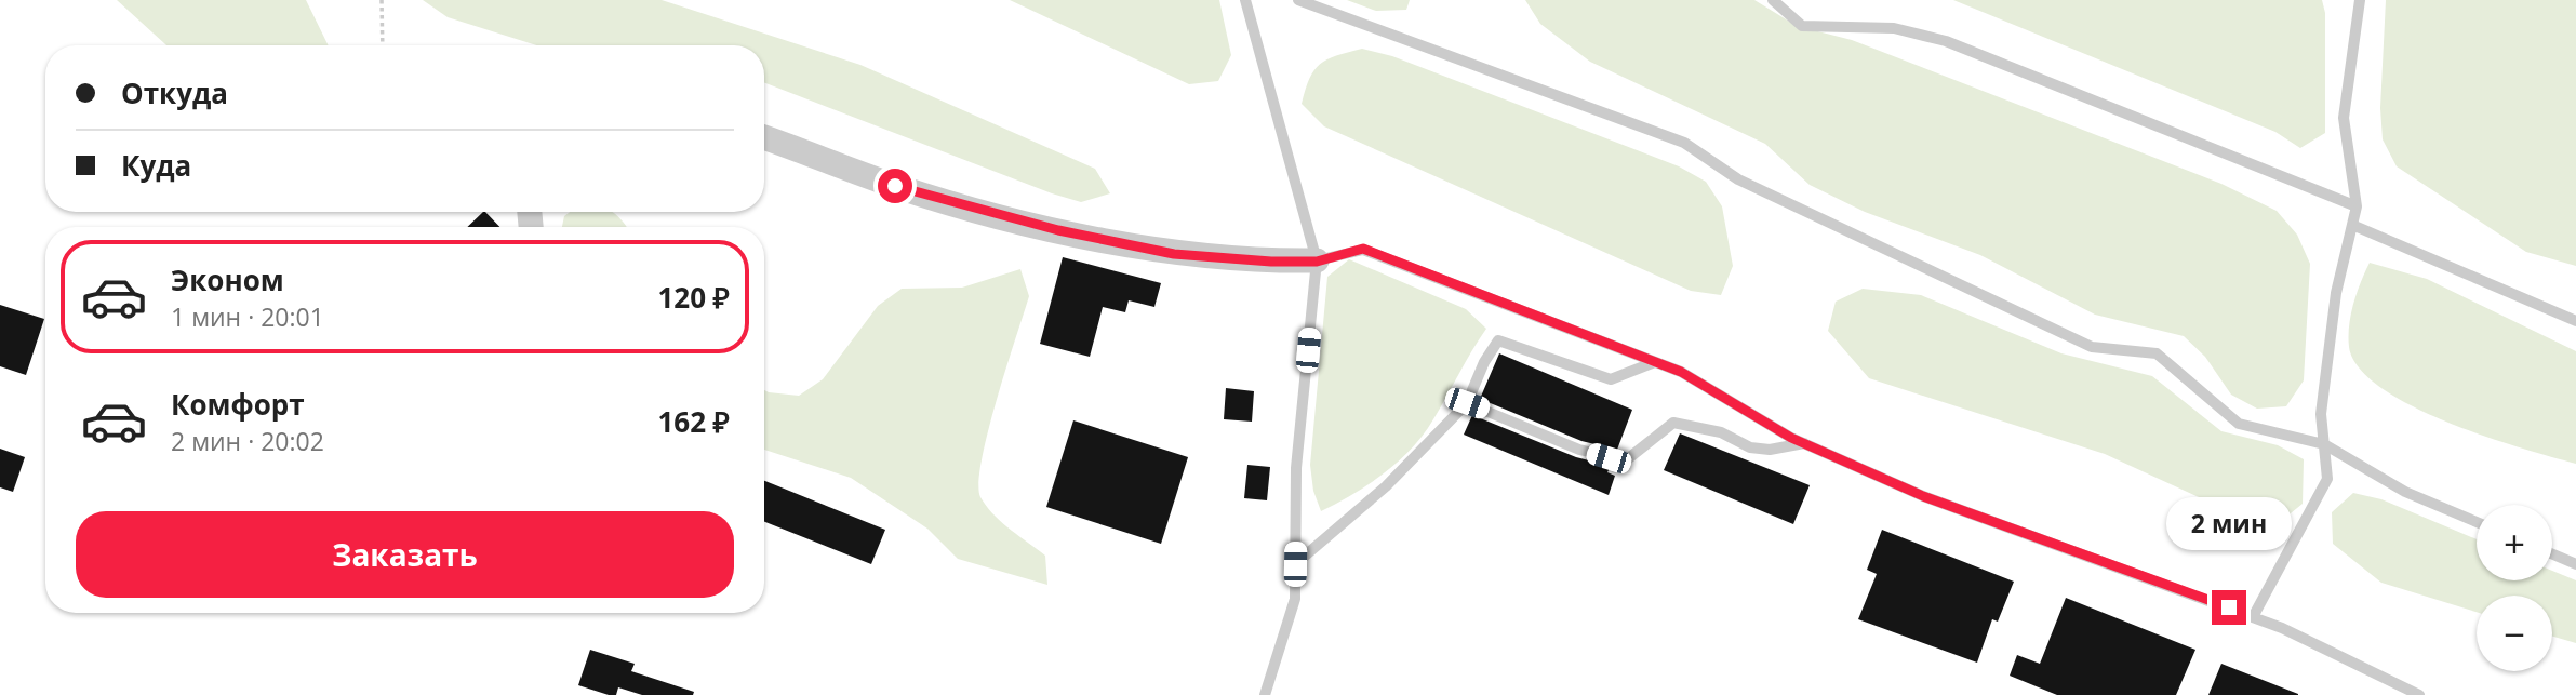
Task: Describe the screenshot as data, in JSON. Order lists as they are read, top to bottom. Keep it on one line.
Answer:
{"page":{"banner":["Откуда","Куда"],"list":[{"name":"Эконом","note":"1 мин · 20:01","value":"120 ₽"},{"name":"Комфорт","note":"2 мин · 20:02","value":"162 ₽"}],"buttons":"Заказать","bubble":"2 мин","map_buttons":["+","−"]}}
